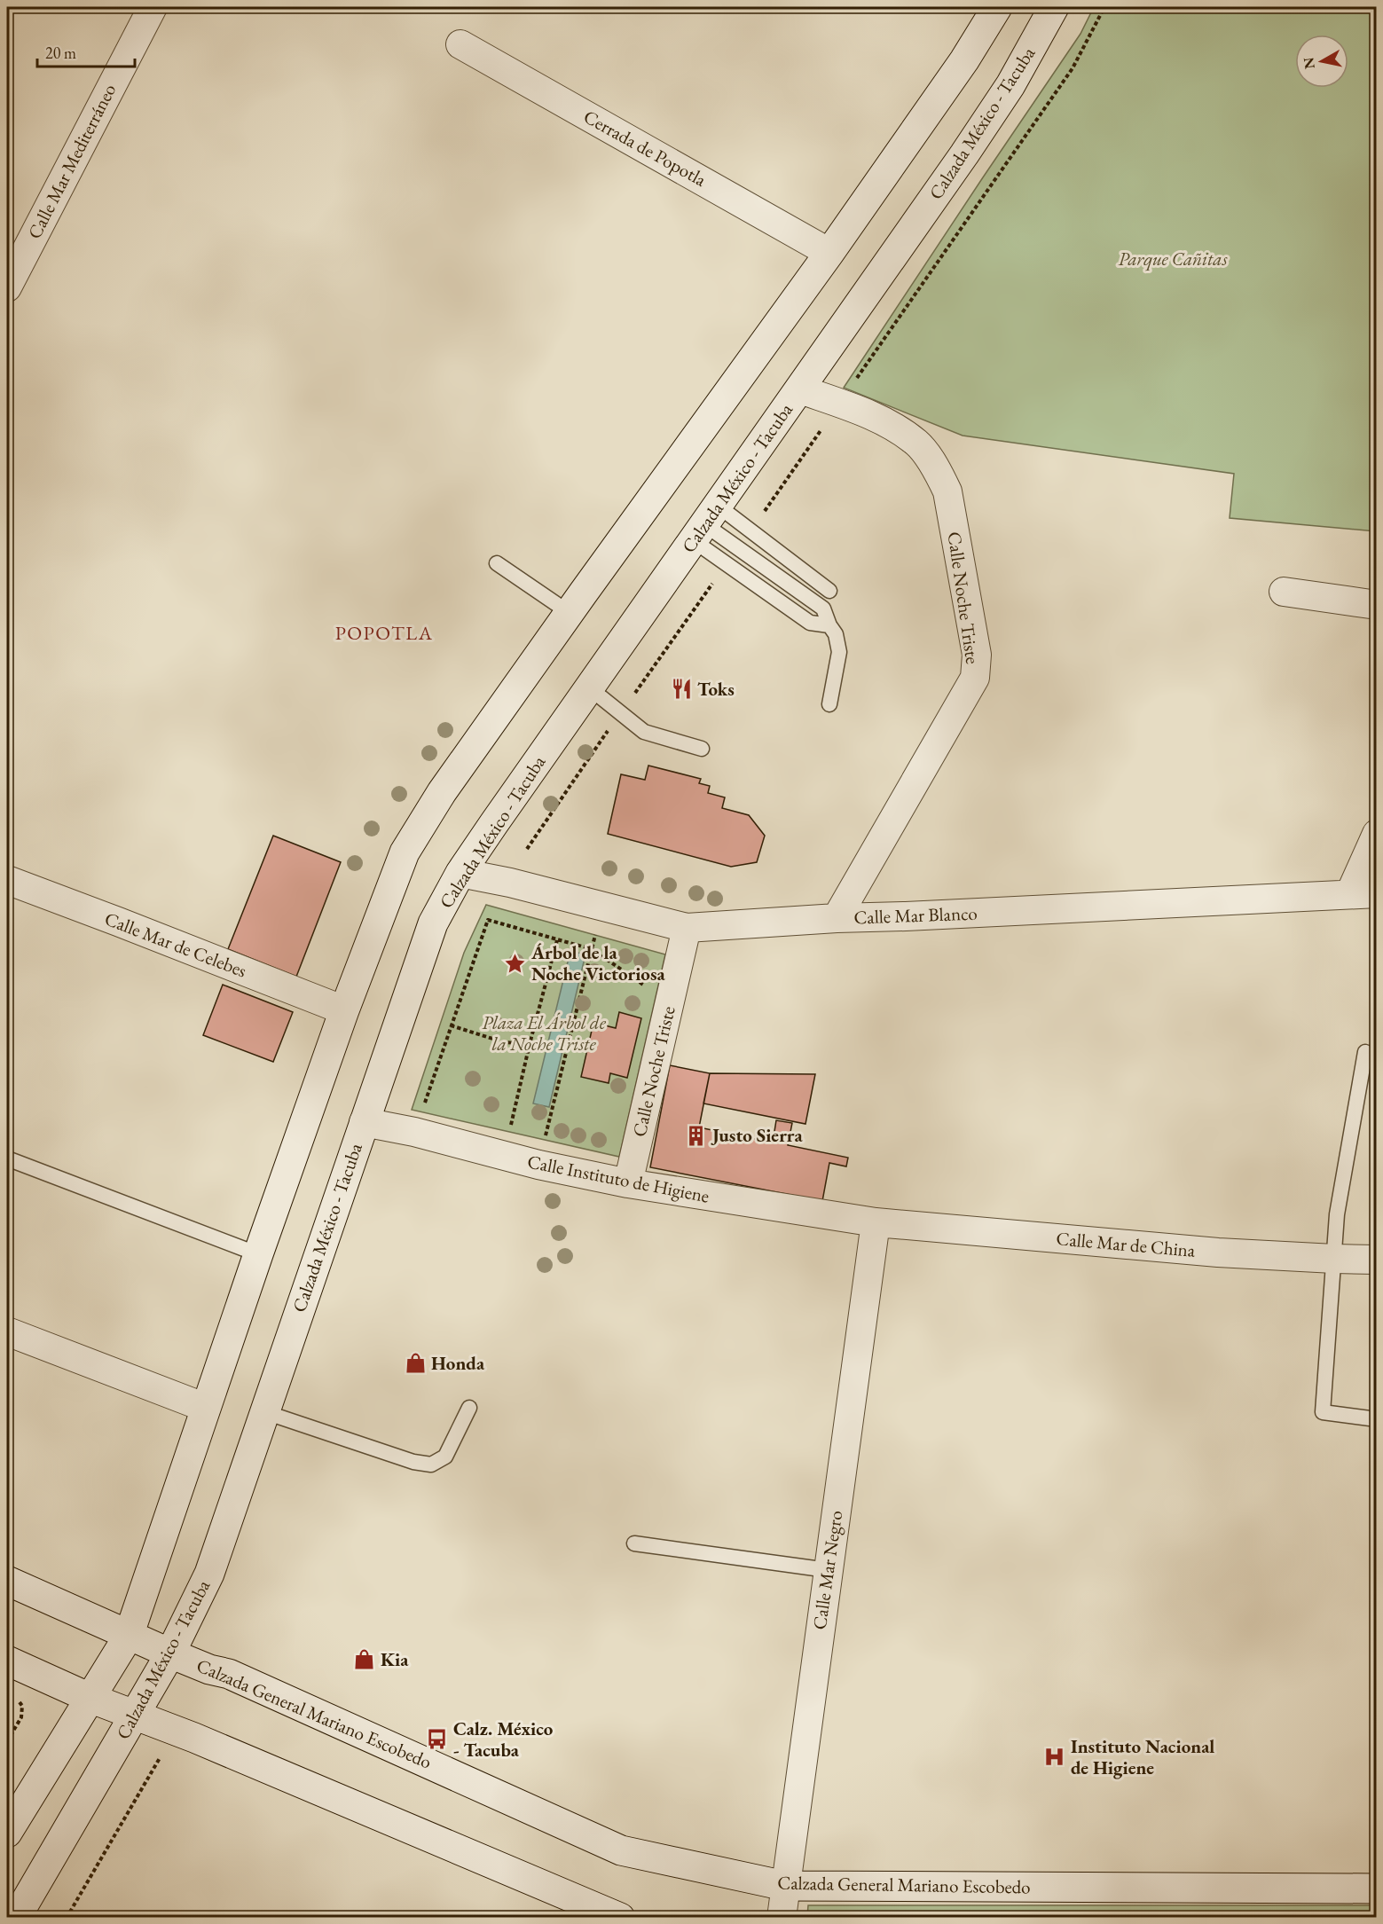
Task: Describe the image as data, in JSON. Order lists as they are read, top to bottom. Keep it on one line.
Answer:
{"streets":{"main road":["Calzada México - Tacuba","Calzada General Mariano Escobedo"],"street":["Cerrada de Popotla","Calle Mar Mediterráneo","Calle Noche Triste","Calle Mar Blanco","Calle Mar de Celebes","Calle Instituto de Higiene","Calle Mar de China","Calle Mar Negro"]},"crossings":[["Calzada México - Tacuba","Calle Noche Triste"],["Calzada México - Tacuba","Calle Mar Blanco"],["Calzada México - Tacuba","Calle Instituto de Higiene"],["Calzada México - Tacuba","Calzada General Mariano Escobedo"],["Calle Noche Triste","Calle Mar Blanco"],["Calle Noche Triste","Calle Instituto de Higiene"],["Calle Instituto de Higiene","Calle Mar de China"],["Calle Instituto de Higiene","Calle Mar Negro"],["Calle Mar de China","Calle Mar Negro"],["Calle Mar Negro","Calzada General Mariano Escobedo"]],"districts":["POPOTLA"],"parks":["Parque Cañitas","Plaza El Árbol de la Noche Triste"],"places":{"restaurant":["Toks"],"place":["Árbol de la Noche Victoriosa"],"building":["Justo Sierra"],"shop":["Honda","Kia"],"bus stop":["Calz. México - Tacuba"],"hospital":["Instituto Nacional de Higiene"]},"scale_bar":"20 m","north":"left"}
